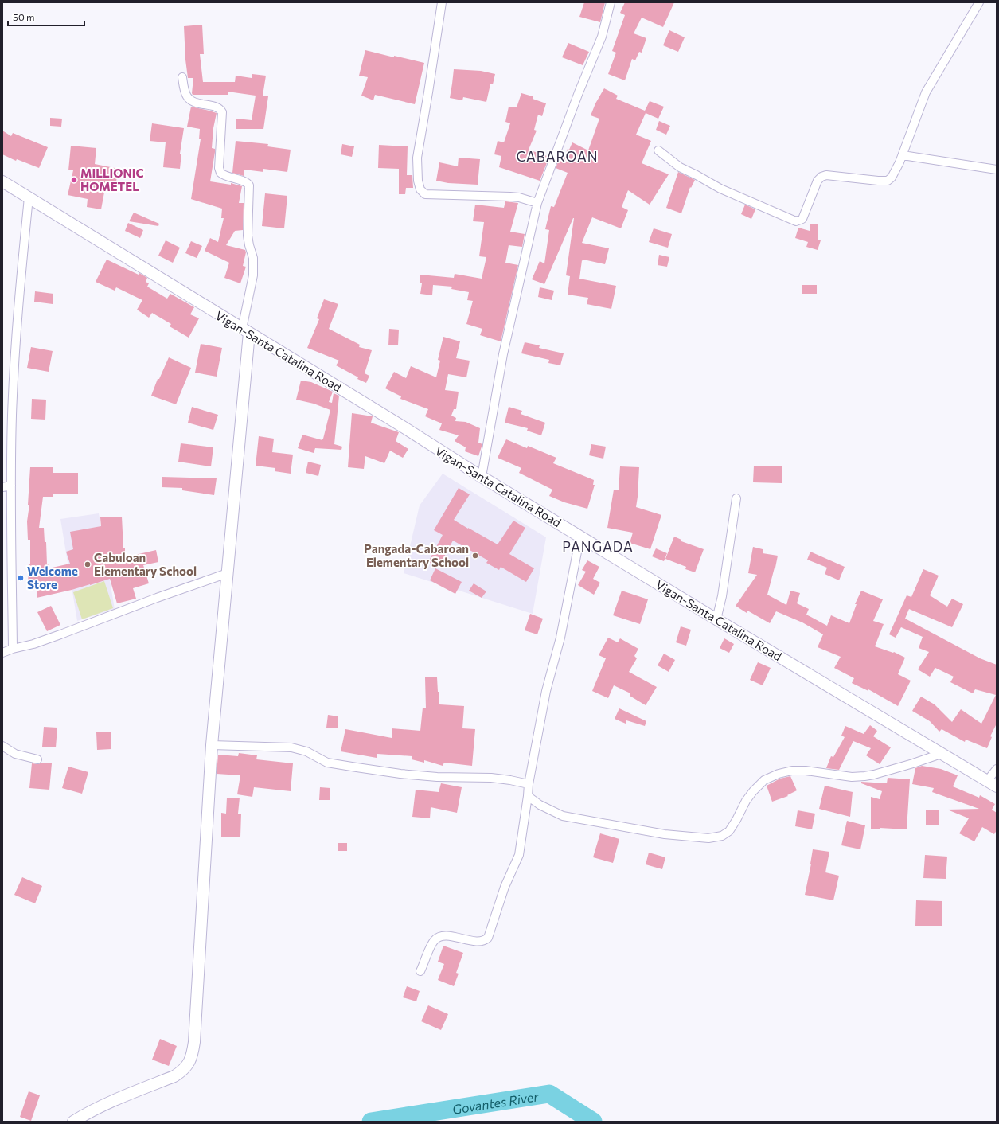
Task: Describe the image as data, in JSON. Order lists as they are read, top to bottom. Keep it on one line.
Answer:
{"streets":{"main road":["Vigan-Santa Catalina Road"]},"districts":["CABAROAN","PANGADA"],"water":["Govantes River"],"places":["MILLIONIC HOMETEL","Pangada-Cabaroan Elementary School","Cabuloan Elementary School","Welcome Store"],"scale_bar":"50 m"}
